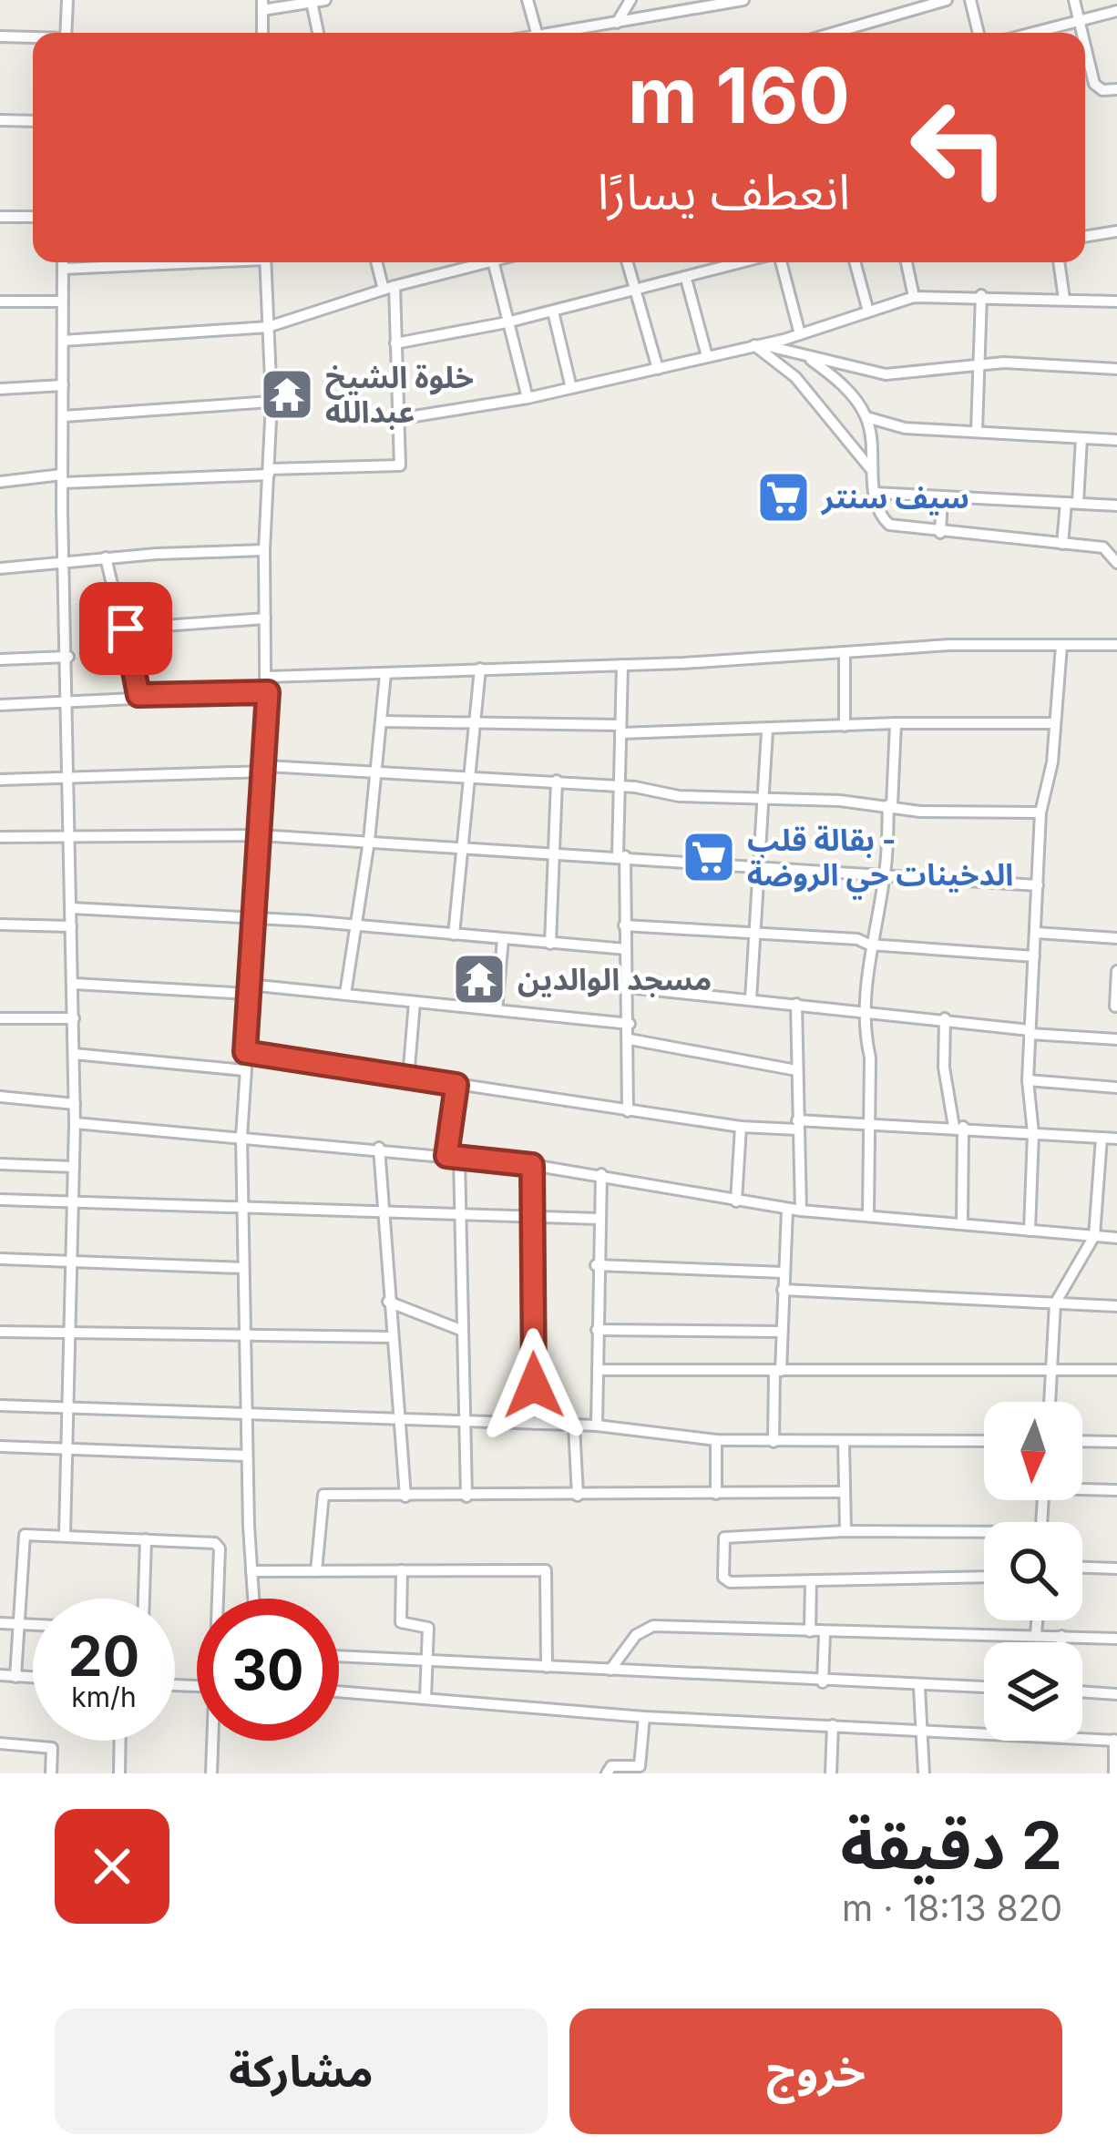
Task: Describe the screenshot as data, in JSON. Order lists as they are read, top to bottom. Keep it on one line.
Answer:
{"places":{"temple":["خلوة الشيخ عبدالله","مسجد الوالدين"],"supermarket":["سيف سنتر","بقالة قلب - الدخينات حي الروضة"]},"north":"bottom","page":{"turn":["160 m","انعطف يسارًا"],"speed":"20 km/h","limit":"30","heading":["2 دقيقة","820 m · 18:13"],"buttons":["خروج","مشاركة"]}}
